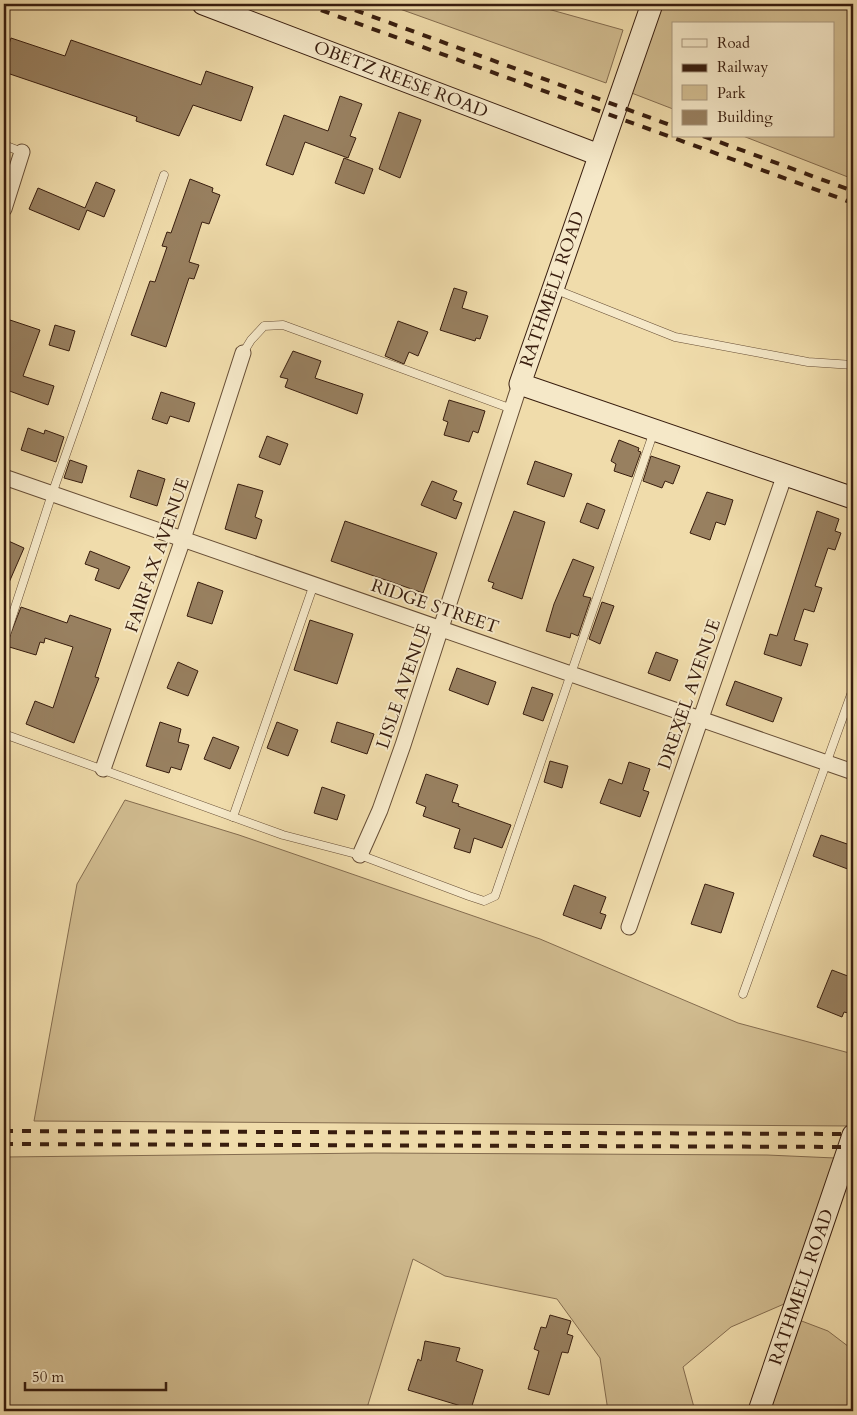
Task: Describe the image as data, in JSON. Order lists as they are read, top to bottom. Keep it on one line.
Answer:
{"streets":{"street":["OBETZ REESE ROAD","RATHMELL ROAD","FAIRFAX AVENUE","RIDGE STREET","LISLE AVENUE","DREXEL AVENUE"]},"crossings":[["OBETZ REESE ROAD","RATHMELL ROAD"],["RATHMELL ROAD","LISLE AVENUE"],["RATHMELL ROAD","DREXEL AVENUE"],["FAIRFAX AVENUE","RIDGE STREET"],["RIDGE STREET","LISLE AVENUE"],["RIDGE STREET","DREXEL AVENUE"]],"legend":["Road","Railway","Park","Building"],"scale_bar":"50 m"}
